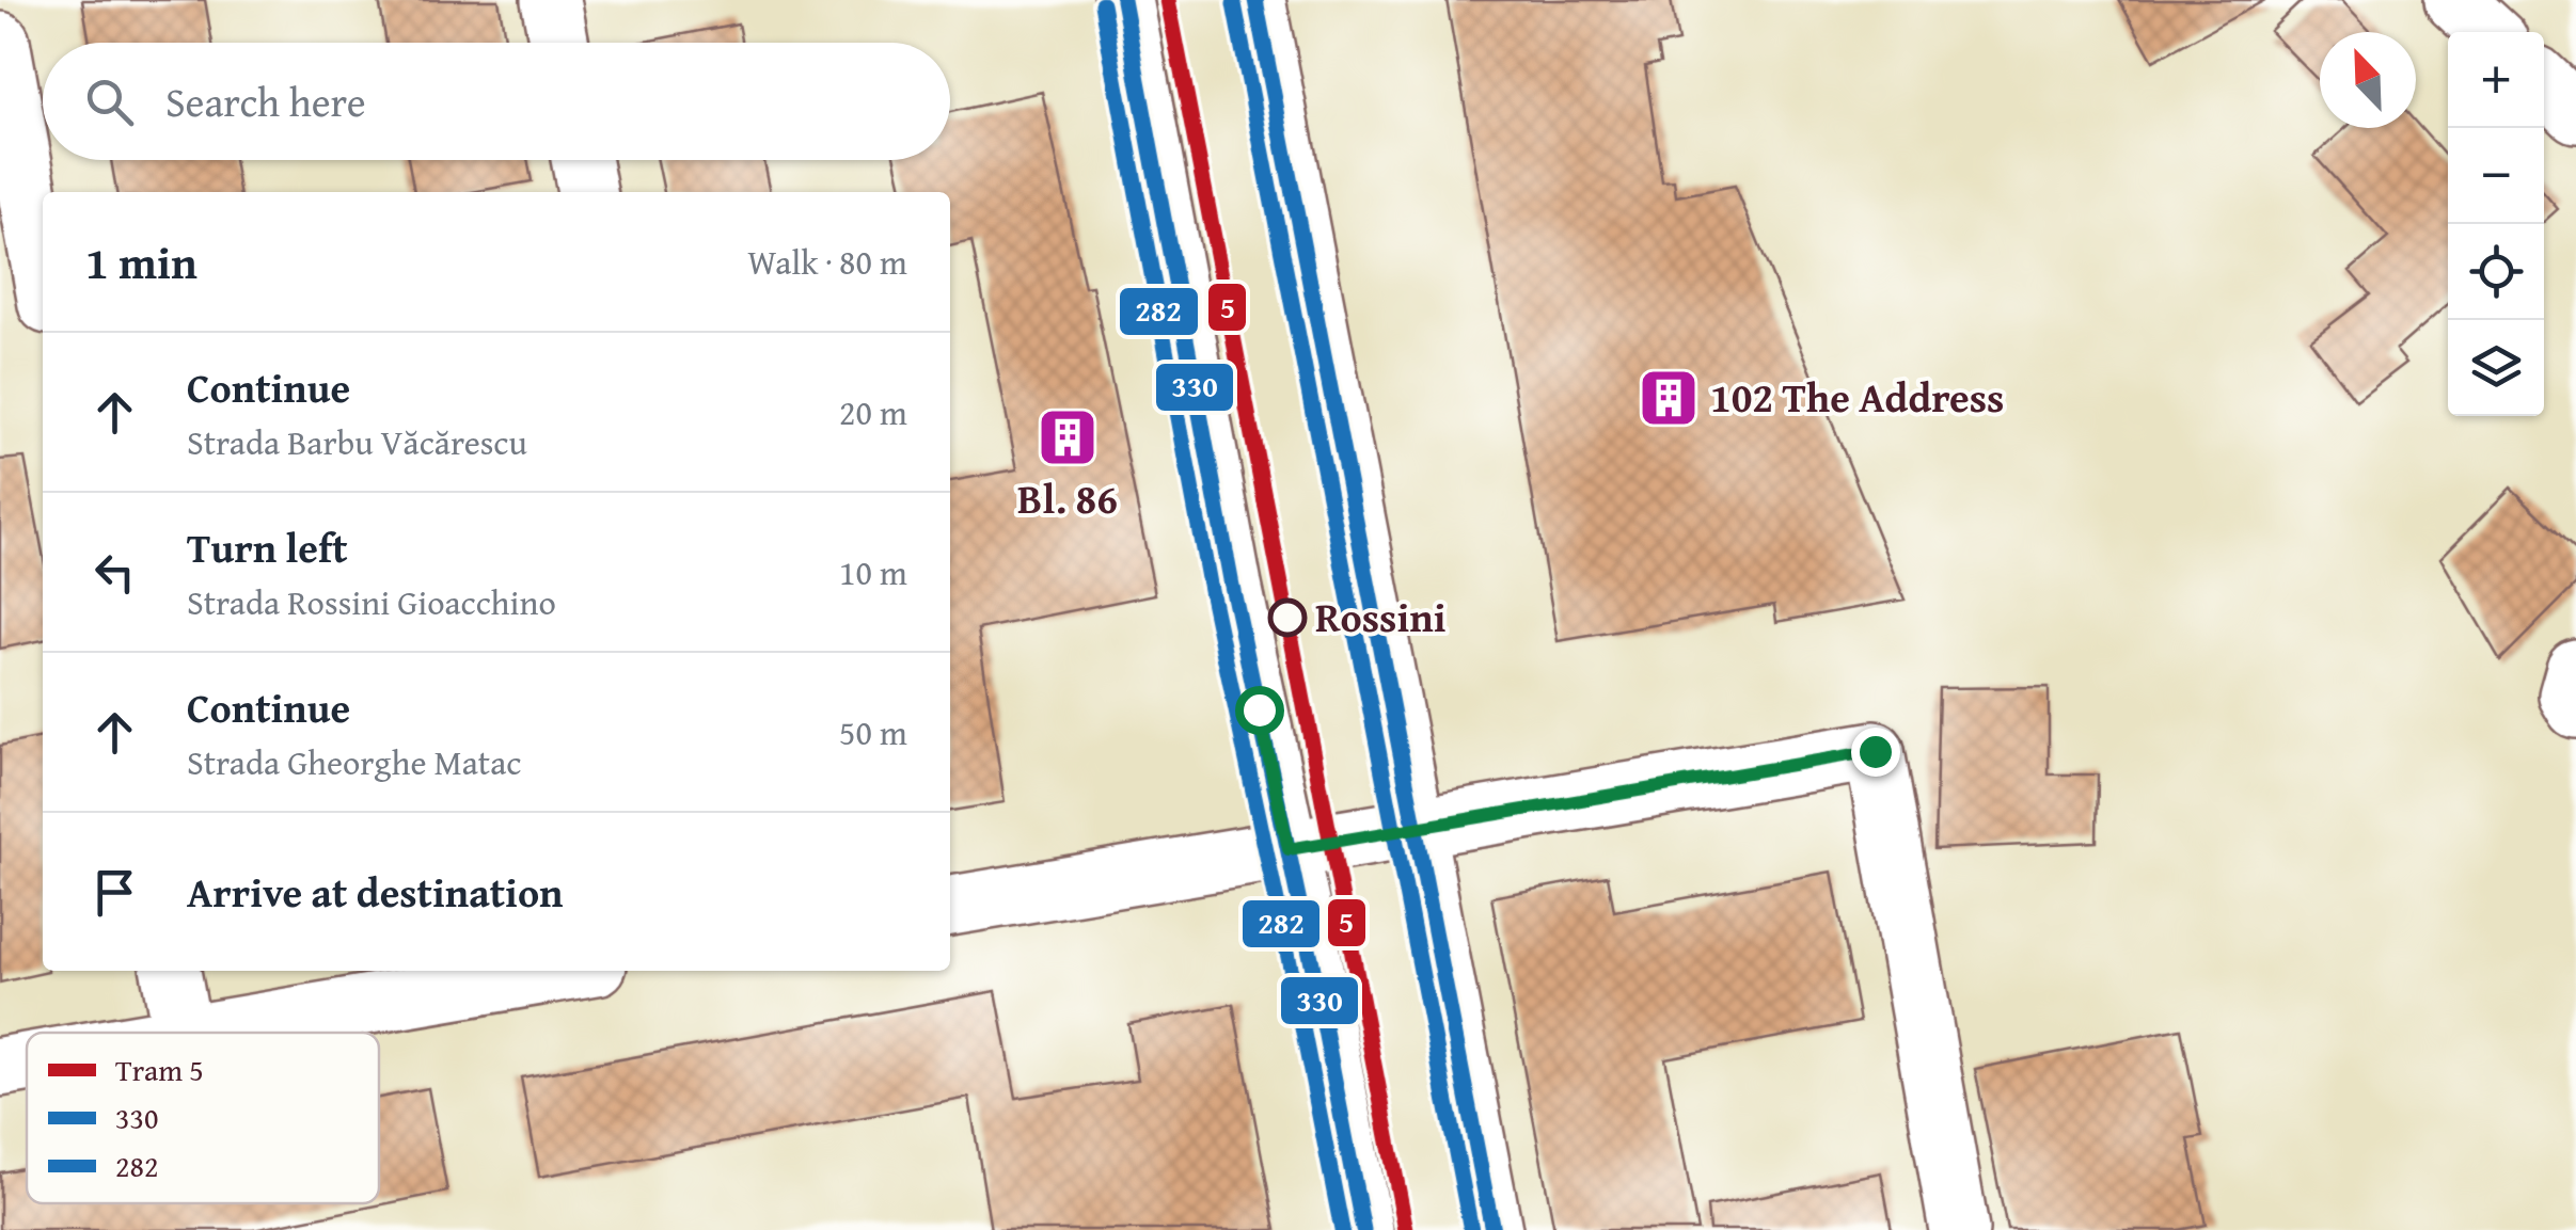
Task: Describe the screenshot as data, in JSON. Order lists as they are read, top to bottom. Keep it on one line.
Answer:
{"places":{"building":["102 The Address","Bl. 86"],"other":["Rossini"]},"lines":["tram line 5","transit line 330","transit line 282"],"legend":["Tram 5","330","282"],"north":"top left","page":{"map_buttons":["+","−"],"search":"Search here","heading":["1 min","Walk · 80 m"],"list":[["Continue","Strada Barbu Văcărescu","20 m"],["Turn left","Strada Rossini Gioacchino","10 m"],["Continue","Strada Gheorghe Matac","50 m"],"Arrive at destination"]}}
